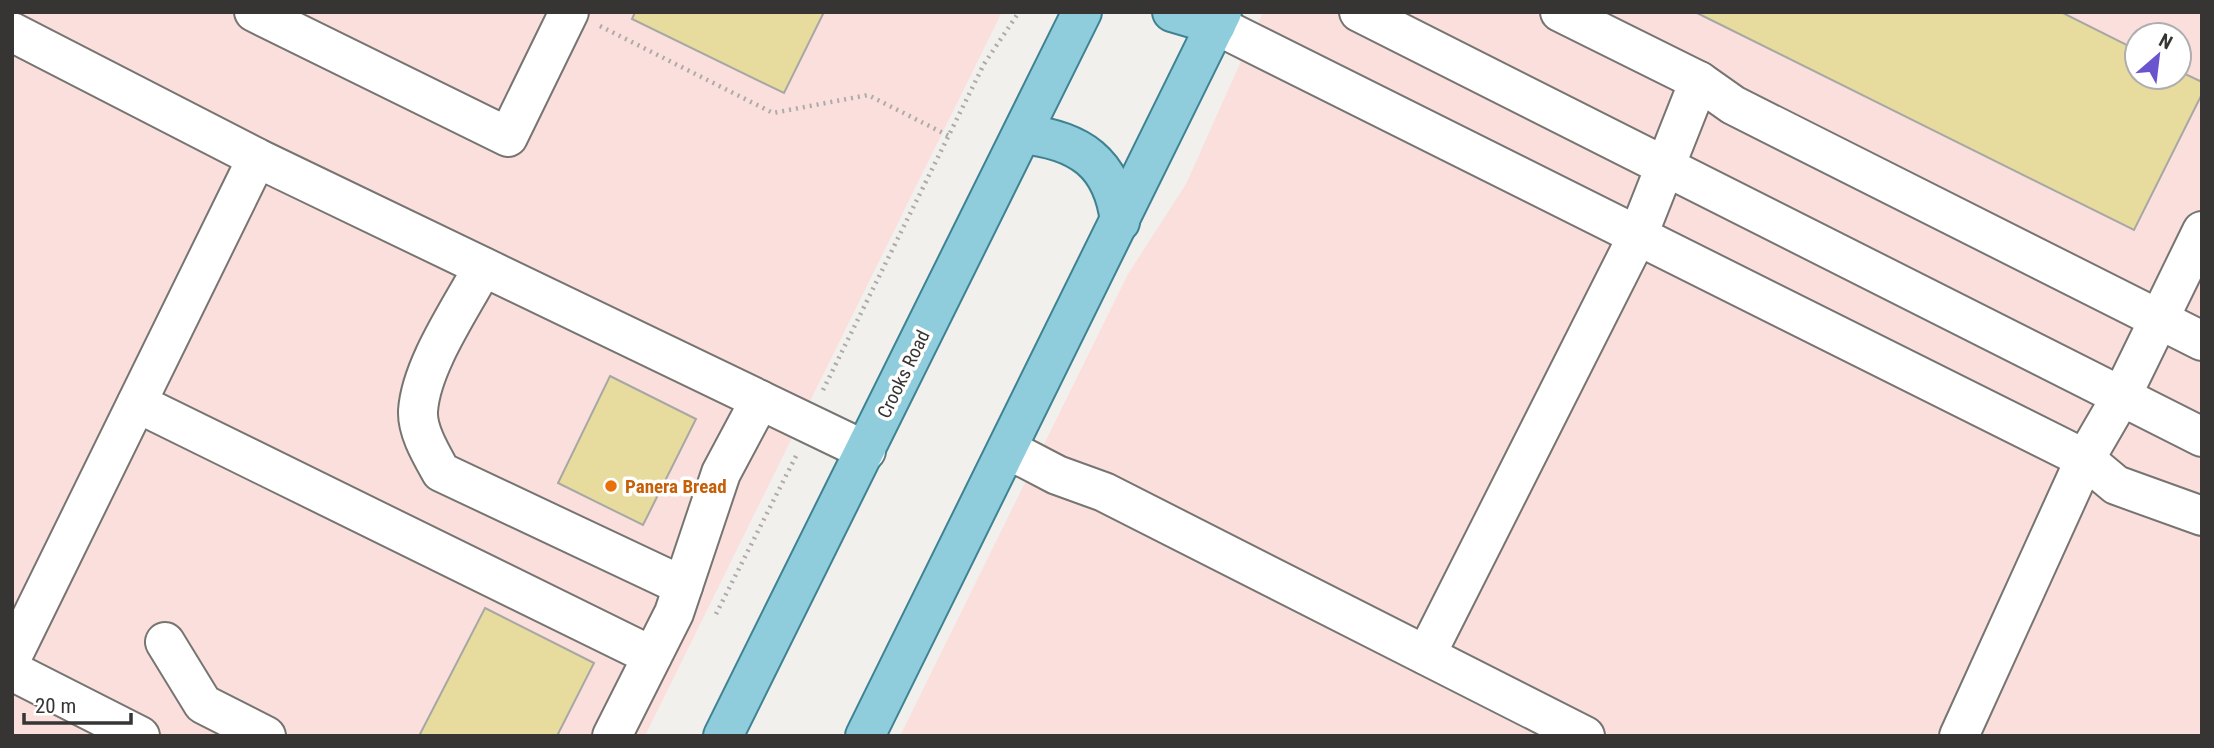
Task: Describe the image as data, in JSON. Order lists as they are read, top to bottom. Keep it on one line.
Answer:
{"streets":{"main road":["Crooks Road"]},"places":["Panera Bread"],"scale_bar":"20 m","north":"top right"}
